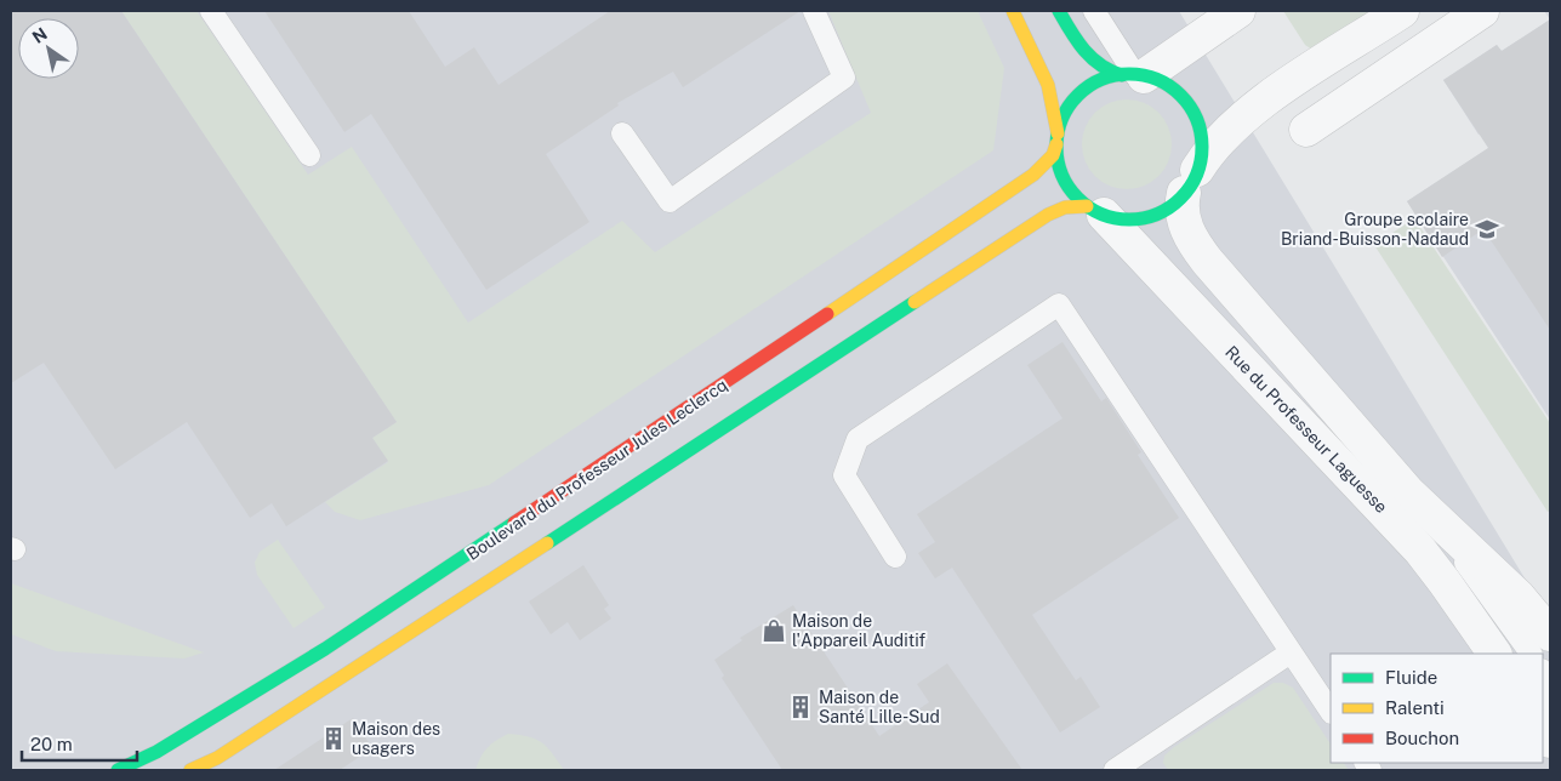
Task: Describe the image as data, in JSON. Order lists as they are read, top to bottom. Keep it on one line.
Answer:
{"streets":{"street":["Rue du Professeur Laguesse","Boulevard du Professeur Jules Leclercq"]},"crossings":[["Rue du Professeur Laguesse","Boulevard du Professeur Jules Leclercq"]],"places":{"school or university":["Groupe scolaire Briand-Buisson-Nadaud"],"shop":["Maison de l'Appareil Auditif"],"building":["Maison de Santé Lille-Sud","Maison des usagers"]},"legend":["Fluide","Ralenti","Bouchon"],"scale_bar":"20 m","north":"top left"}
